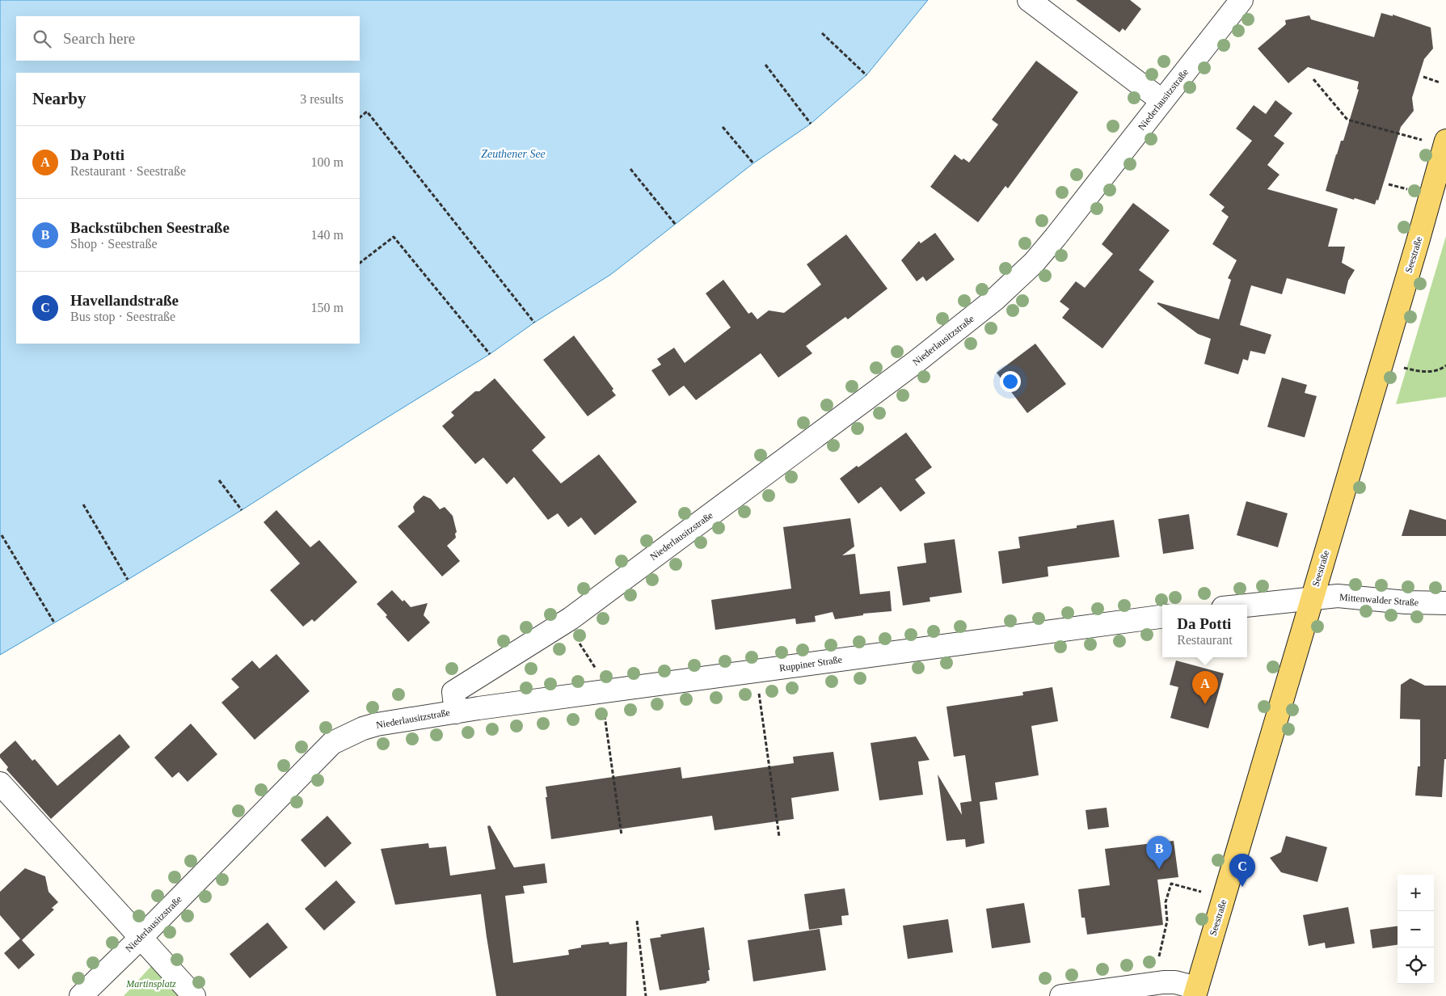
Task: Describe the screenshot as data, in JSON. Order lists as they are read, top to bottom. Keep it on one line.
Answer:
{"streets":{"main road":["Seestraße"],"street":["Niederlausitzstraße","Mittenwalder Straße","Ruppiner Straße"]},"crossings":[["Niederlausitzstraße","Ruppiner Straße"],["Seestraße","Mittenwalder Straße"]],"water":["Zeuthener See"],"parks":["Martinsplatz"],"page":{"search":"Search here","heading":["Nearby","3 results"],"list":[{"mark":"A","name":"Da Potti","note":"Restaurant · Seestraße","value":"100 m"},{"mark":"B","name":"Backstübchen Seestraße","note":"Shop · Seestraße","value":"140 m"},{"mark":"C","name":"Havellandstraße","note":"Bus stop · Seestraße","value":"150 m"}],"popup":["Da Potti","Restaurant"],"pins":["A","B","C"],"map_buttons":["+","−"]}}
